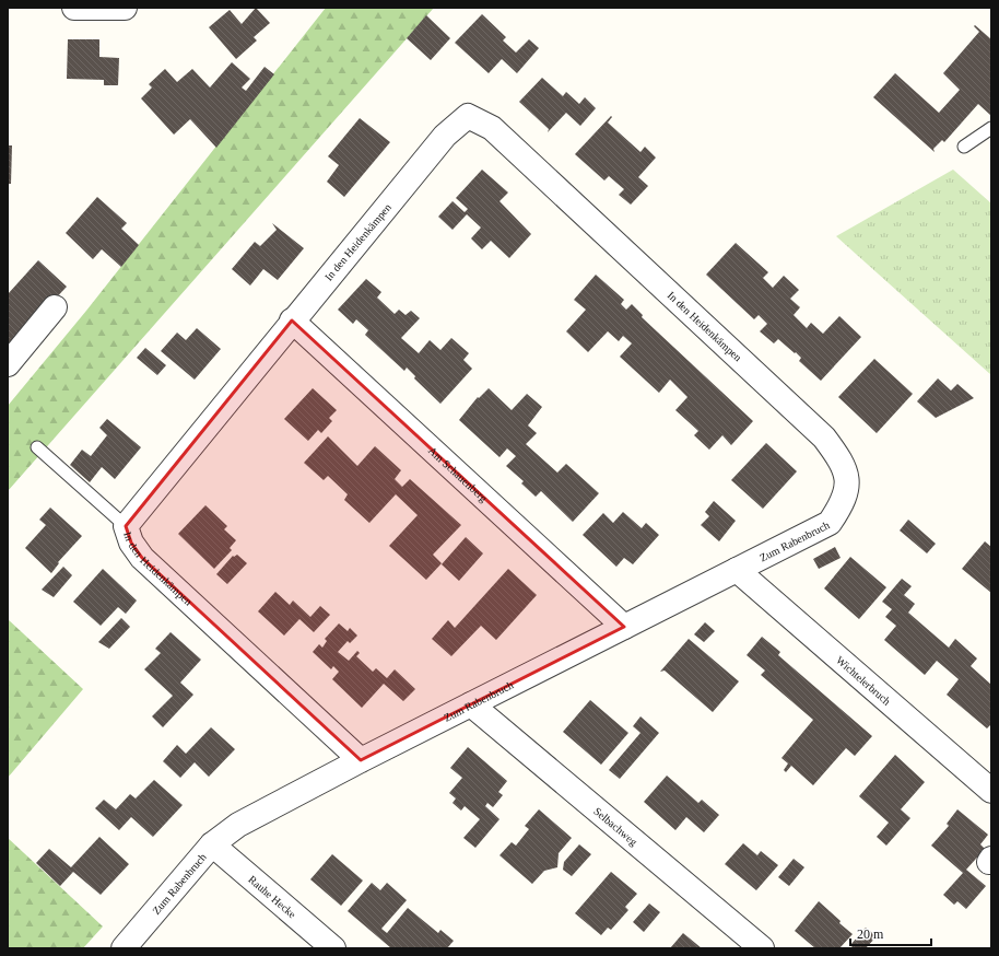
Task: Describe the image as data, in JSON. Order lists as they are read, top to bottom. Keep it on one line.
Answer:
{"streets":{"street":["In den Heidenkämpen","Am Schauenberg","Zum Rabenbruch","Wichtelerbruch","Selbachweg","Rauhe Hecke"]},"crossings":[["In den Heidenkämpen","Am Schauenberg"],["In den Heidenkämpen","Zum Rabenbruch"],["Am Schauenberg","Zum Rabenbruch"],["Zum Rabenbruch","Wichtelerbruch"],["Zum Rabenbruch","Selbachweg"],["Zum Rabenbruch","Rauhe Hecke"]],"scale_bar":"20 m"}
